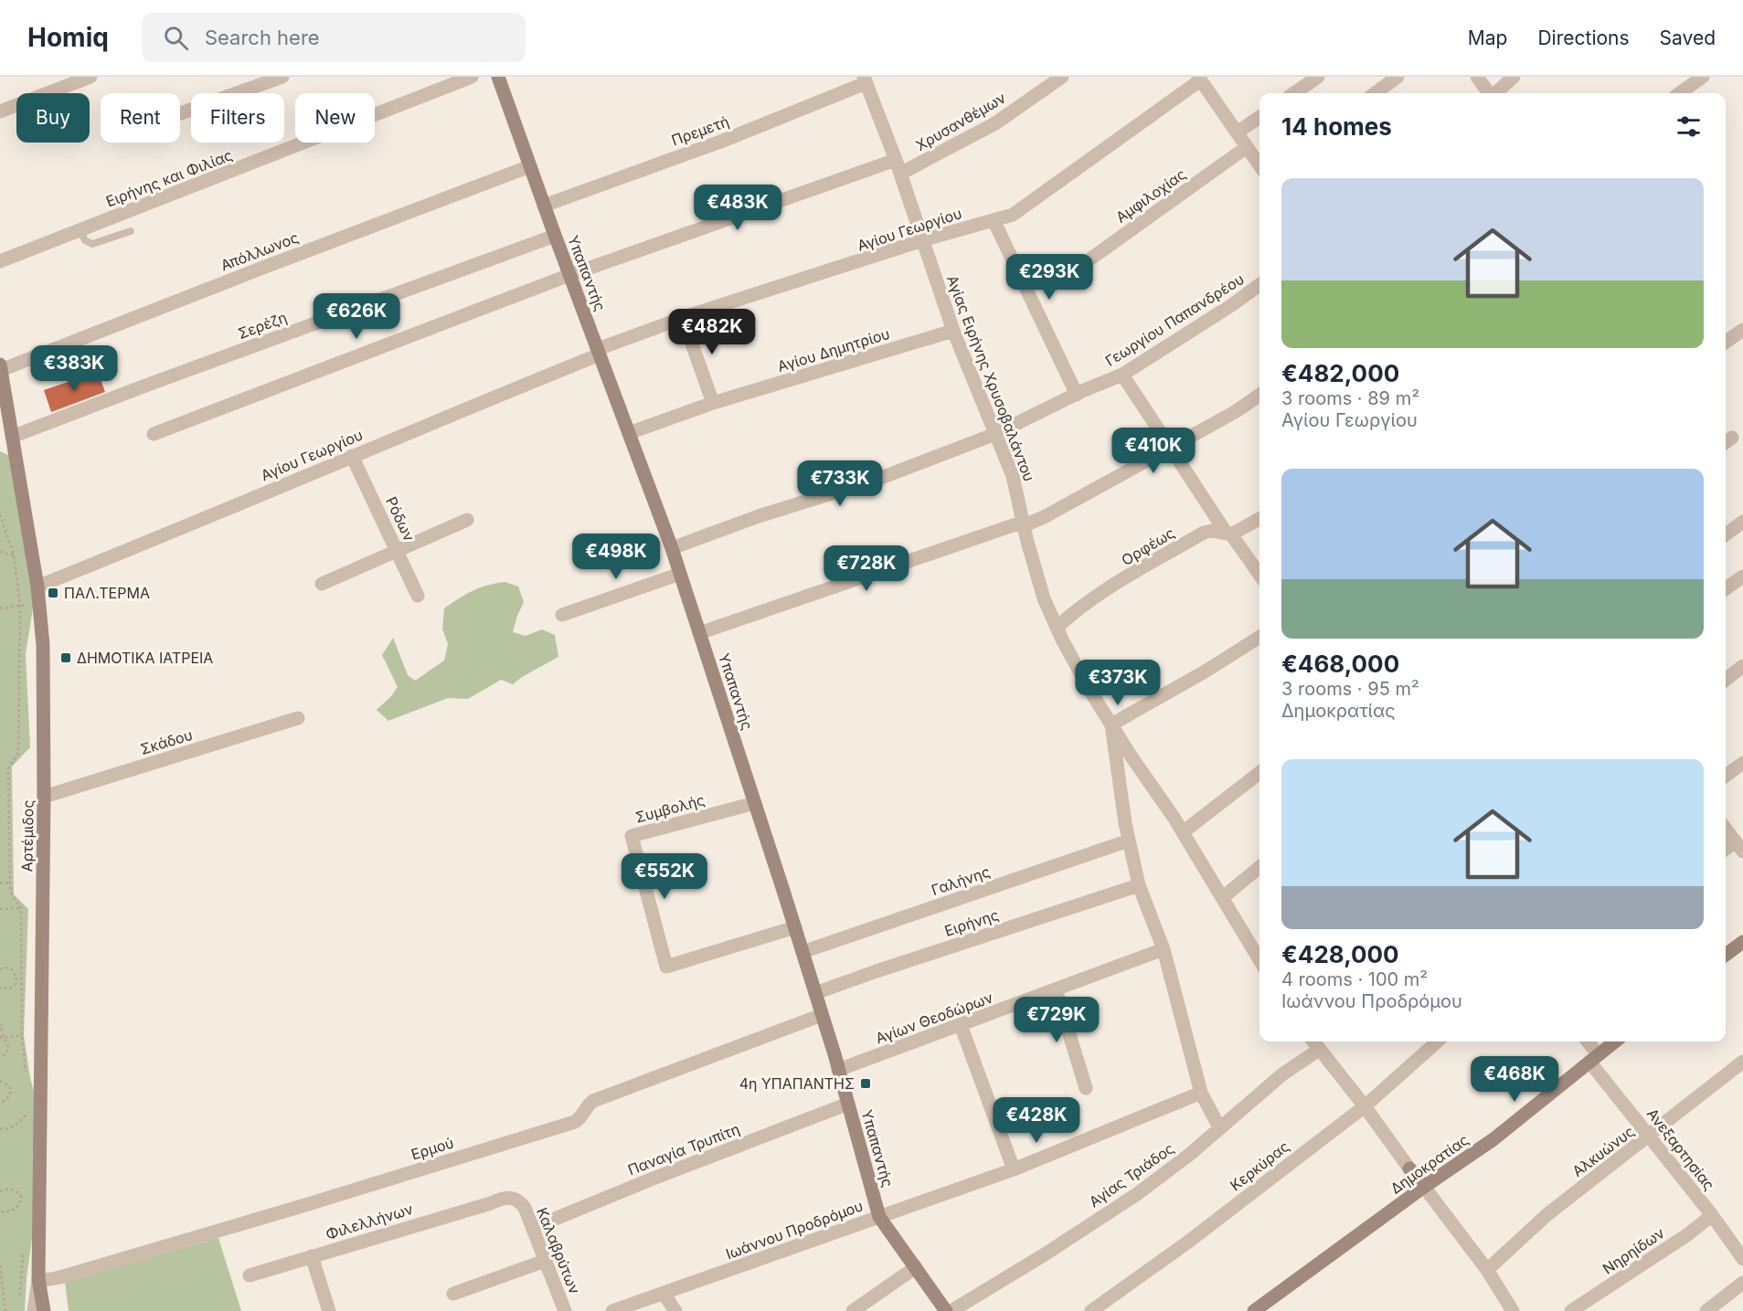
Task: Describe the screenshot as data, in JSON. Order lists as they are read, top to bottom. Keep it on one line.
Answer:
{"streets":{"street":["Χρυσανθέμων","Πρεμετή","Ειρήνης και Φιλίας","Αμφιλοχίας","Αγίου Γεωργίου","Απόλλωνος","Υπαπαντής","Γεωργίου Παπανδρέου","Σερέζη","Αγίου Δημητρίου","Αγίας Ειρήνης Χρυσοβαλάντου","Ρόδων","Ορφέως","Σκάδου","Συμβολής","Αρτέμιδος","Γαλήνης","Ειρήνης","Αγίων Θεοδώρων","Ερμού","Παναγία Τρυπίτη","Ανεξαρτησίας","Αλκυώνυς","Δημοκρατίας","Κερκύρας","Αγίας Τριάδος","Φιλελλήνων","Ιωάννου Προδρόμου","Καλαβρύτων","Νηρηίδων"]},"crossings":[["Χρυσανθέμων","Υπαπαντής"],["Χρυσανθέμων","Αγίας Ειρήνης Χρυσοβαλάντου"],["Πρεμετή","Υπαπαντής"],["Πρεμετή","Αγίας Ειρήνης Χρυσοβαλάντου"],["Αγίου Γεωργίου","Υπαπαντής"],["Αγίου Γεωργίου","Αγίας Ειρήνης Χρυσοβαλάντου"],["Αγίου Γεωργίου","Ρόδων"],["Αγίου Γεωργίου","Αρτέμιδος"],["Απόλλωνος","Υπαπαντής"],["Απόλλωνος","Αρτέμιδος"],["Υπαπαντής","Γεωργίου Παπανδρέου"],["Υπαπαντής","Σερέζη"],["Υπαπαντής","Αγίου Δημητρίου"],["Υπαπαντής","Συμβολής"],["Υπαπαντής","Γαλήνης"],["Υπαπαντής","Ειρήνης"],["Υπαπαντής","Αγίων Θεοδώρων"],["Υπαπαντής","Ερμού"],["Υπαπαντής","Παναγία Τρυπίτη"],["Υπαπαντής","Ιωάννου Προδρόμου"],["Γεωργίου Παπανδρέου","Αγίας Ειρήνης Χρυσοβαλάντου"],["Σερέζη","Αρτέμιδος"],["Αγίου Δημητρίου","Αγίας Ειρήνης Χρυσοβαλάντου"],["Αγίας Ειρήνης Χρυσοβαλάντου","Ορφέως"],["Σκάδου","Αρτέμιδος"],["Αρτέμιδος","Ερμού"],["Παναγία Τρυπίτη","Καλαβρύτων"],["Ανεξαρτησίας","Αλκυώνυς"],["Ανεξαρτησίας","Δημοκρατίας"],["Ανεξαρτησίας","Νηρηίδων"],["Φιλελλήνων","Καλαβρύτων"]],"places":{"transit":["ΠΑΛ.ΤΕΡΜΑ","ΔΗΜΟΤΙΚΑ ΙΑΤΡΕΙΑ","4η ΥΠΑΠΑΝΤΗΣ"]},"page":{"header":"Homiq","search":"Search here","nav":["Map","Directions","Saved"],"chip":["Buy","Rent","Filters","New"],"heading":"14 homes","list":[{"name":"€482,000","note":"3 rooms · 89 m² · Αγίου Γεωργίου"},{"name":"€468,000","note":"3 rooms · 95 m² · Δημοκρατίας"},{"name":"€428,000","note":"4 rooms · 100 m² · Ιωάννου Προδρόμου"}],"price":["€483K","€293K","€626K","€482K","€383K","€410K","€733K","€498K","€728K","€373K","€552K","€729K","€468K","€428K"]}}
